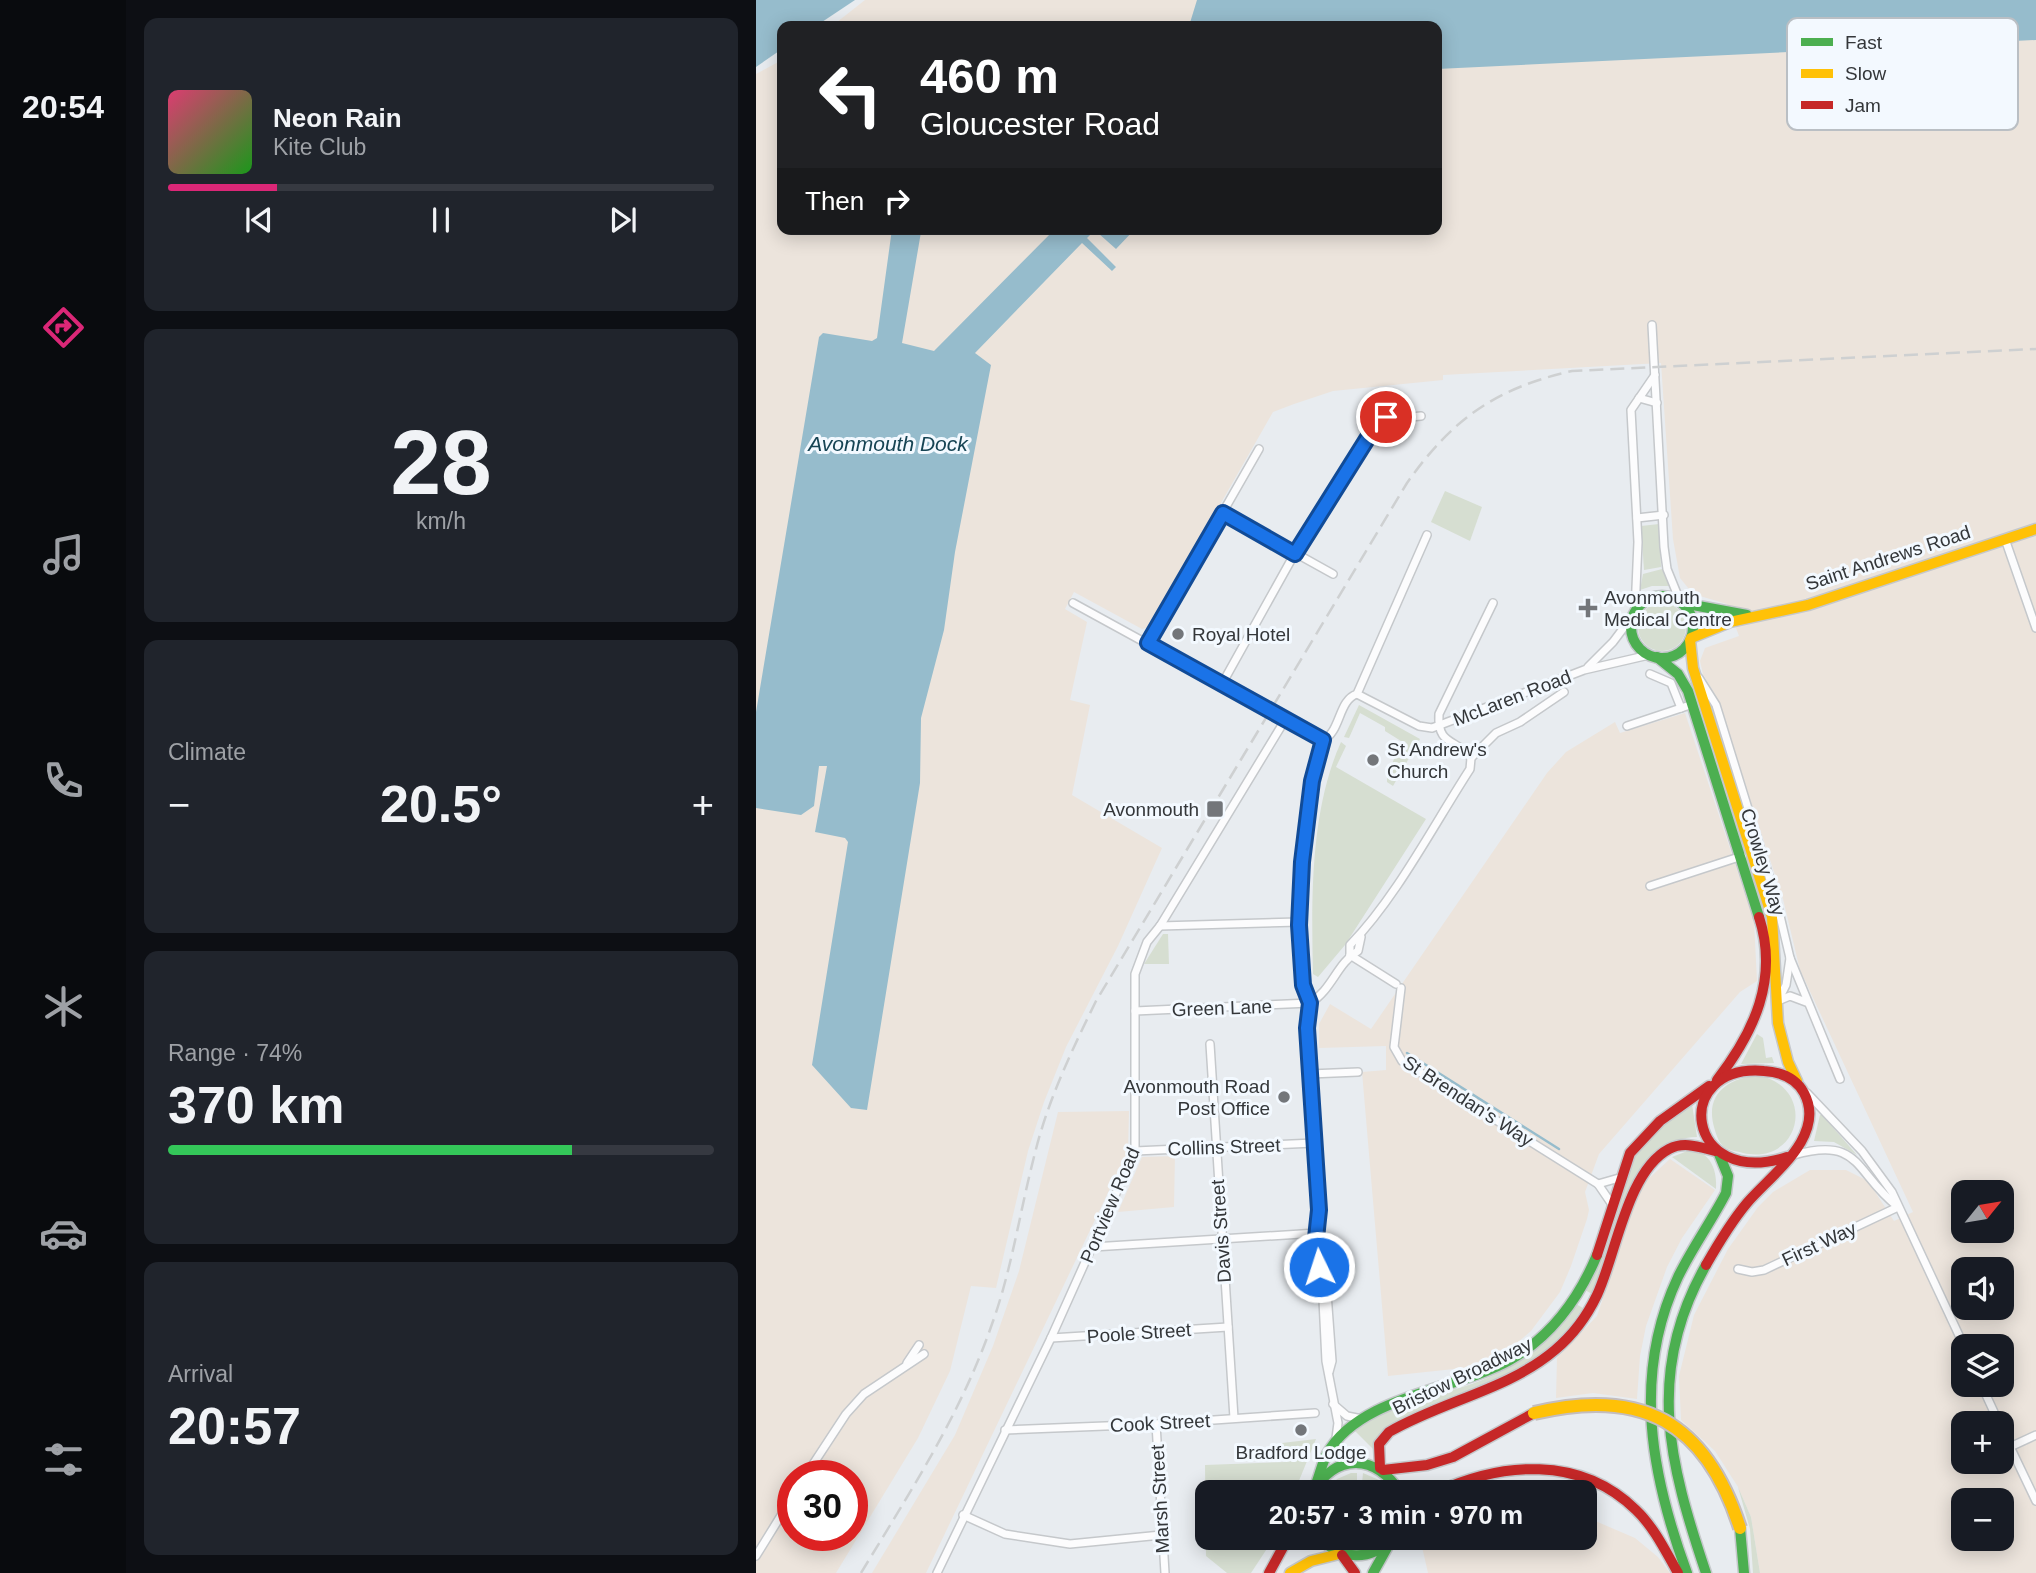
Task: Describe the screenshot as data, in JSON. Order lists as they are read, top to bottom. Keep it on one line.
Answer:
{"streets":{"main road":["Saint Andrews Road","Crowley Way","Bristow Broadway"],"street":["McLaren Road","Green Lane","St Brendan's Way","Collins Street","Portview Road","Davis Street","First Way","Poole Street","Cook Street","Marsh Street"]},"crossings":[["Saint Andrews Road","McLaren Road"],["Saint Andrews Road","Crowley Way"],["McLaren Road","Crowley Way"],["Crowley Way","Bristow Broadway"],["Green Lane","Portview Road"],["St Brendan's Way","Bristow Broadway"],["Collins Street","Portview Road"],["Collins Street","Davis Street"],["Portview Road","Poole Street"],["Portview Road","Cook Street"],["Davis Street","Poole Street"],["Davis Street","Cook Street"],["Cook Street","Marsh Street"]],"water":["Avonmouth Dock"],"places":{"health":["Avonmouth Medical Centre"],"other":["Royal Hotel","St Andrew's Church","Avonmouth Road Post Office","Bradford Lodge"],"transit":["Avonmouth"]},"legend":["Fast","Slow","Jam"],"north":"top right","page":{"tabs":"20:54","turn":["460 m","Gloucester Road"],"song":["Neon Rain","Kite Club"],"then":"Then","tile":[["28","km/h"],"Climate",["Range · 74%","370 km"],["Arrival","20:57"]],"heat":["−","20.5°","+"],"map_buttons":["+","−"],"limit":"30","trip":"20:57 · 3 min · 970 m"}}
